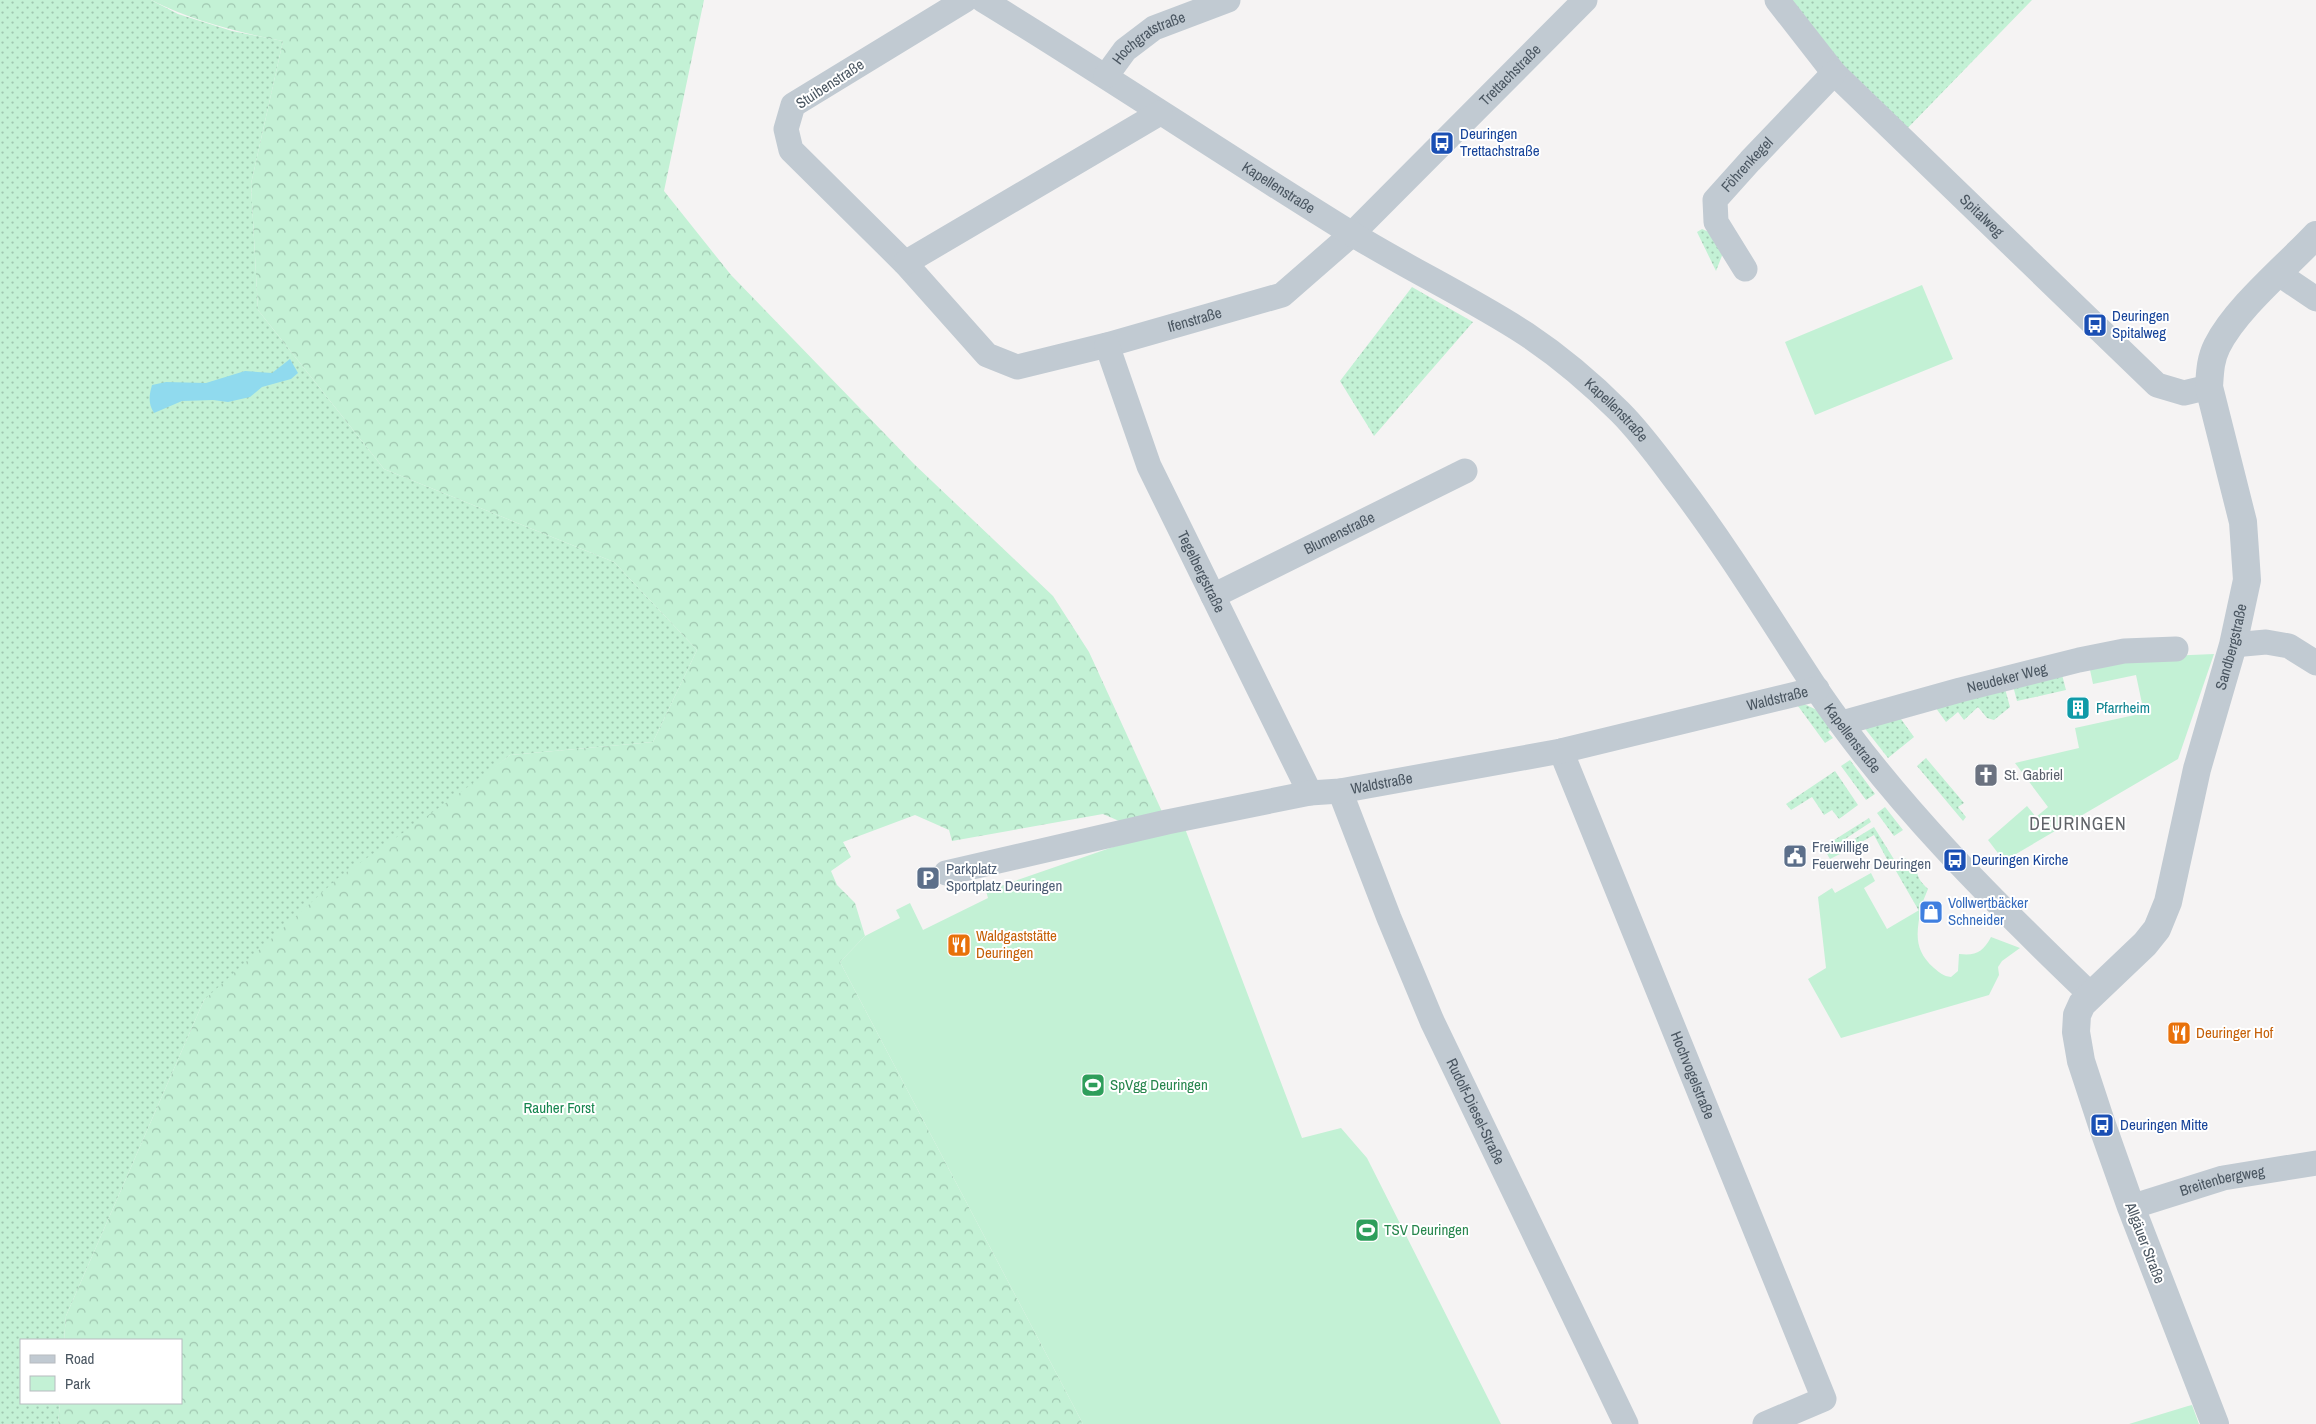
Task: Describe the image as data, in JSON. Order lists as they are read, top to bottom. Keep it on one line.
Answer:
{"streets":{"street":["Hochgratstraße","Trettachstraße","Stuibenstraße","Föhrenkegel","Kapellenstraße","Spitalweg","Ifenstraße","Blumenstraße","Tegelbergstraße","Sandbergstraße","Neudeker Weg","Waldstraße","Hochvogelstraße","Rudolf-Diesel-Straße","Breitenbergweg","Allgäuer Straße"]},"crossings":[["Hochgratstraße","Kapellenstraße"],["Trettachstraße","Kapellenstraße"],["Trettachstraße","Ifenstraße"],["Stuibenstraße","Ifenstraße"],["Föhrenkegel","Spitalweg"],["Kapellenstraße","Ifenstraße"],["Kapellenstraße","Sandbergstraße"],["Kapellenstraße","Neudeker Weg"],["Kapellenstraße","Waldstraße"],["Spitalweg","Sandbergstraße"],["Ifenstraße","Tegelbergstraße"],["Blumenstraße","Tegelbergstraße"],["Tegelbergstraße","Waldstraße"],["Sandbergstraße","Allgäuer Straße"],["Waldstraße","Hochvogelstraße"],["Waldstraße","Rudolf-Diesel-Straße"],["Breitenbergweg","Allgäuer Straße"]],"districts":["DEURINGEN"],"parks":["Rauher Forst"],"places":{"bus stop":["Deuringen Trettachstraße","Deuringen Spitalweg","Deuringen Kirche","Deuringen Mitte"],"building":["Pfarrheim"],"church":["St. Gabriel"],"public building":["Freiwillige Feuerwehr Deuringen"],"parking":["Parkplatz Sportplatz Deuringen"],"shop":["Vollwertbäcker Schneider"],"restaurant":["Waldgaststätte Deuringen","Deuringer Hof"],"sports":["SpVgg Deuringen","TSV Deuringen"]},"legend":["Road","Park"]}
